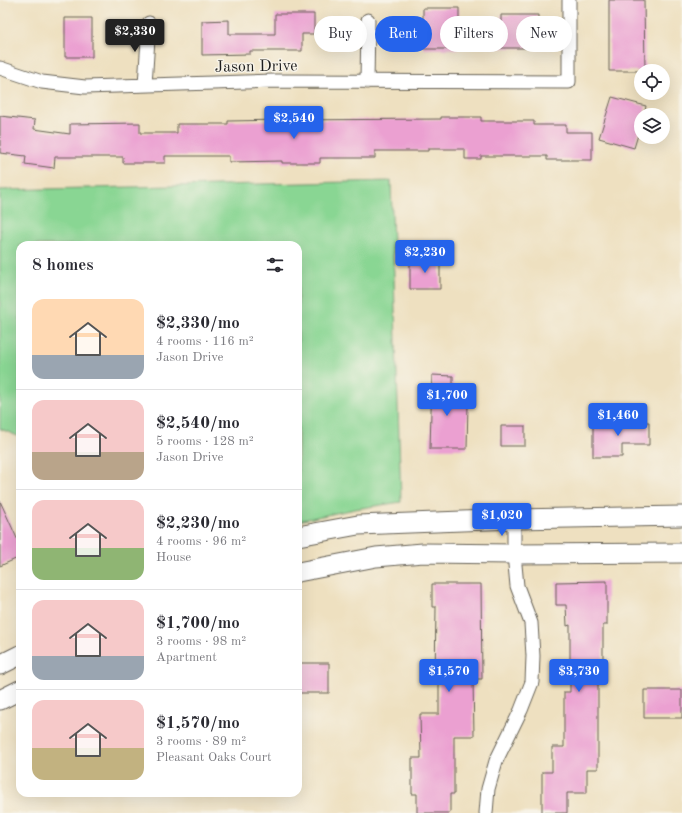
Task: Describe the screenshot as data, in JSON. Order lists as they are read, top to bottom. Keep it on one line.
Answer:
{"streets":{"street":["Jason Drive"]},"page":{"chip":["Buy","Rent","Filters","New"],"price":["$2,330","$2,540","$2,230","$1,700","$1,460","$1,020","$1,570","$3,730"],"heading":"8 homes","list":[{"name":"$2,330/mo","note":"4 rooms · 116 m² · Jason Drive"},{"name":"$2,540/mo","note":"5 rooms · 128 m² · Jason Drive"},{"name":"$2,230/mo","note":"4 rooms · 96 m² · House"},{"name":"$1,700/mo","note":"3 rooms · 98 m² · Apartment"},{"name":"$1,570/mo","note":"3 rooms · 89 m² · Pleasant Oaks Court"}]}}
